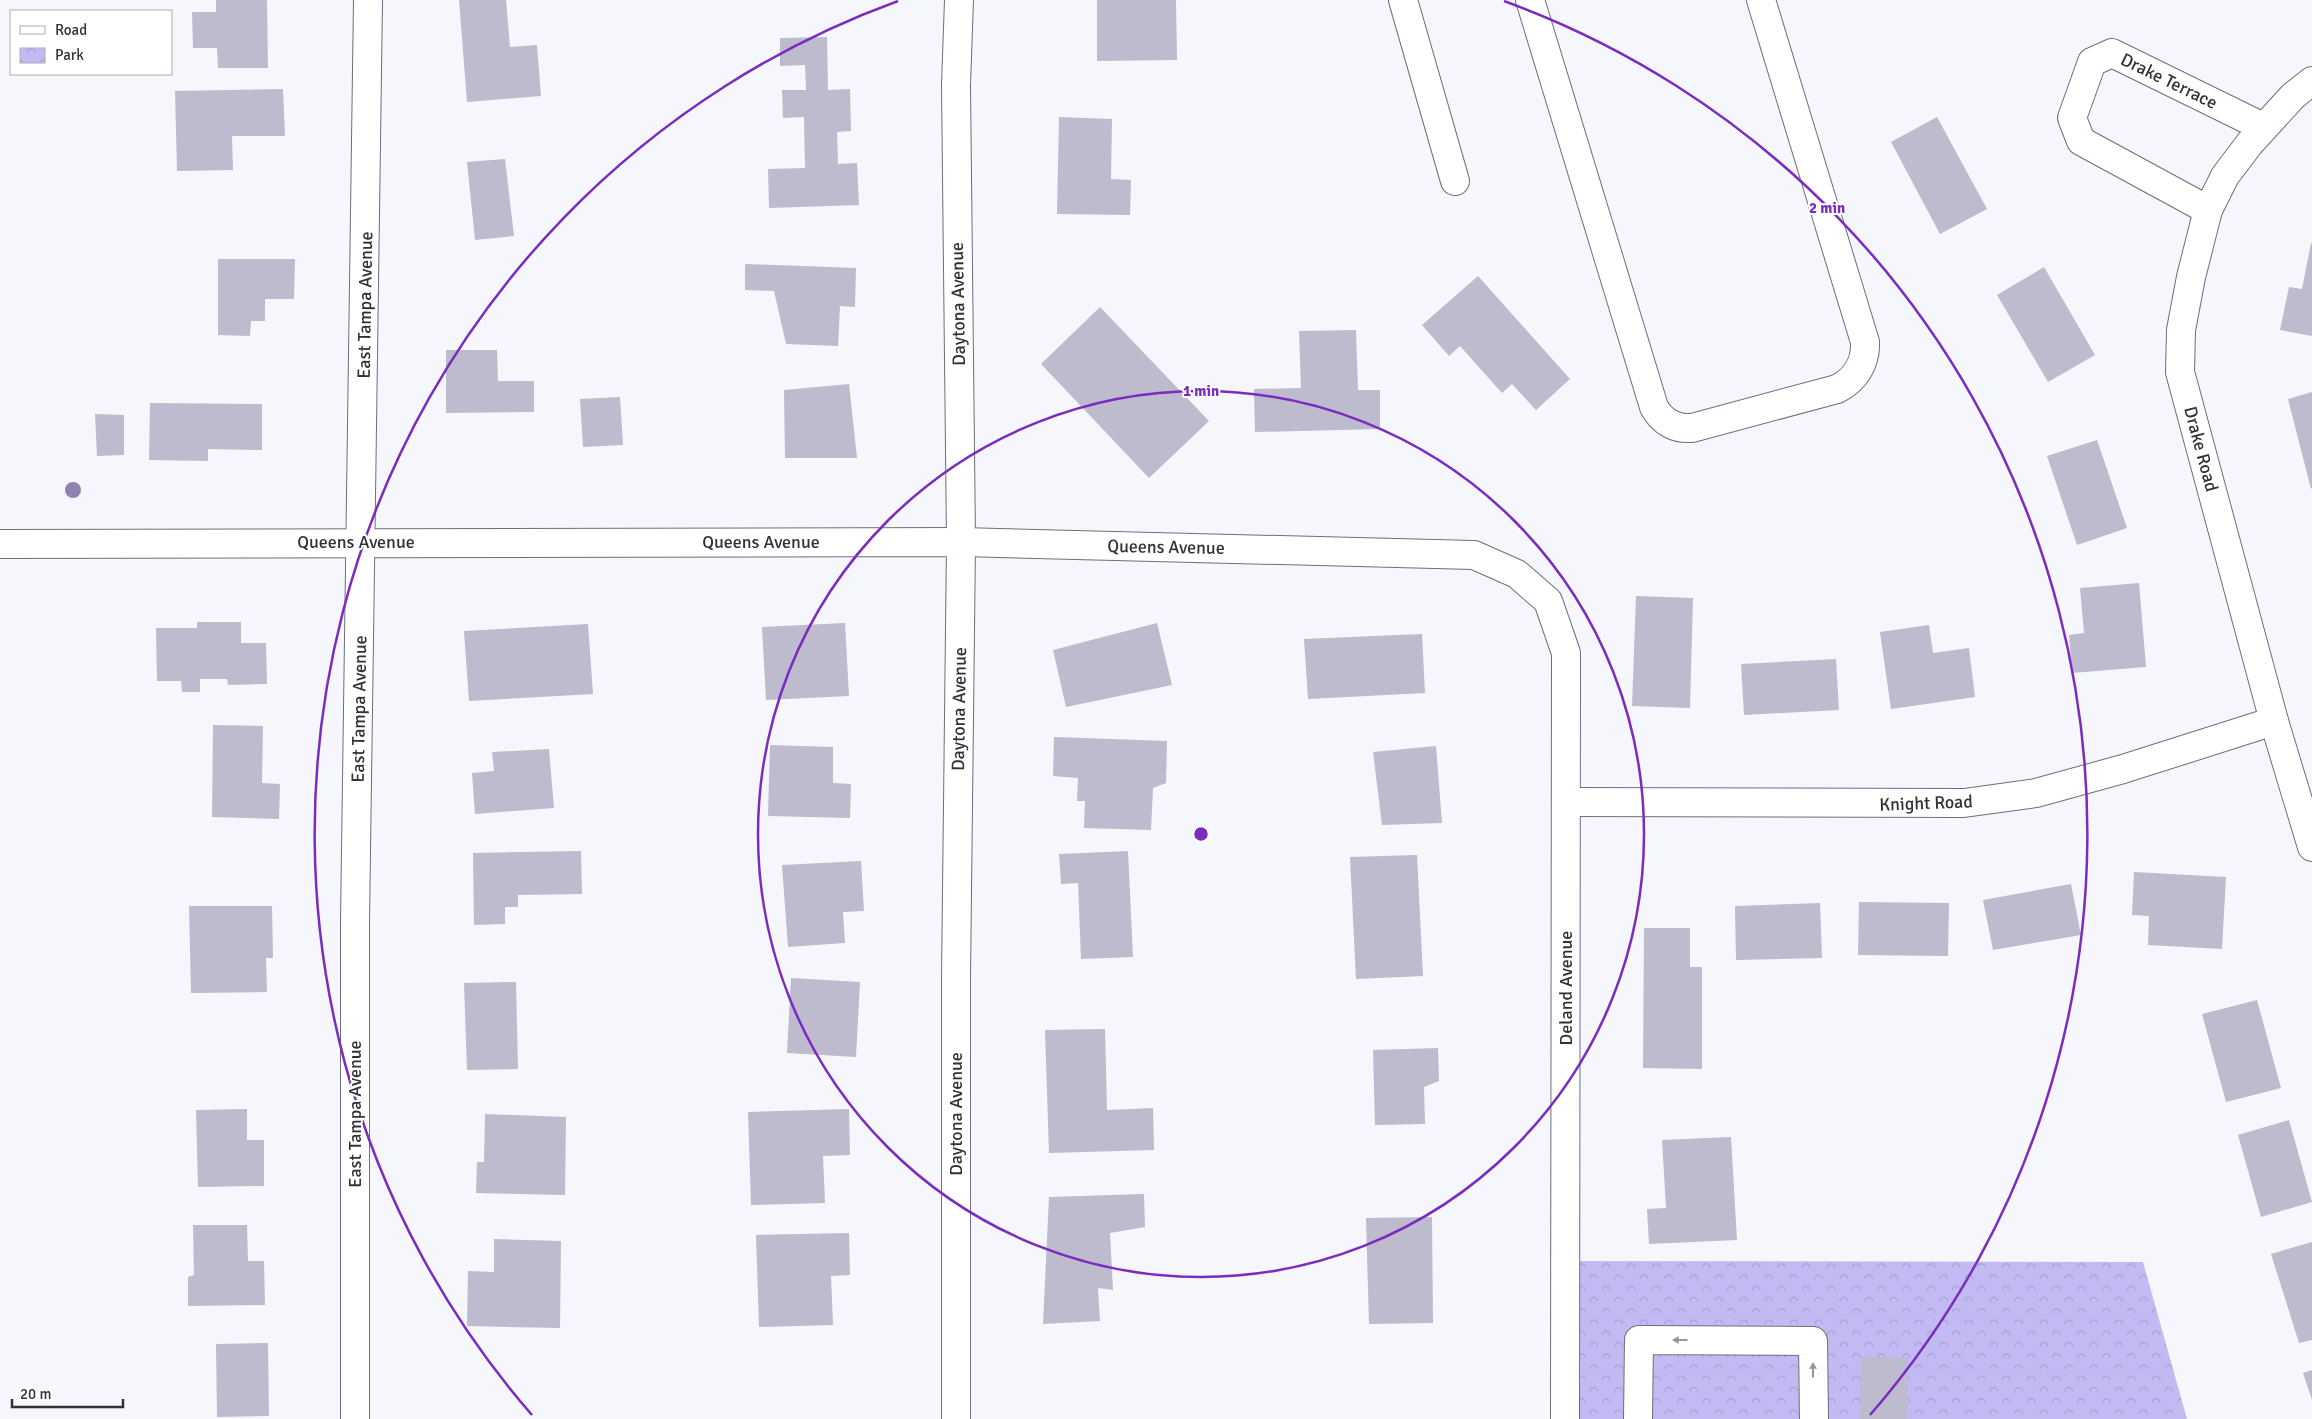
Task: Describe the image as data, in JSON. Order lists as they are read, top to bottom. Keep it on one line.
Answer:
{"streets":{"street":["Drake Terrace","Daytona Avenue","East Tampa Avenue","Drake Road","Queens Avenue","Knight Road","Deland Avenue"]},"crossings":[["Drake Terrace","Drake Road"],["Daytona Avenue","Queens Avenue"],["East Tampa Avenue","Queens Avenue"],["Drake Road","Knight Road"],["Queens Avenue","Deland Avenue"],["Knight Road","Deland Avenue"]],"legend":["Road","Park"],"scale_bar":"20 m","rings":["2 min","1 min"]}
